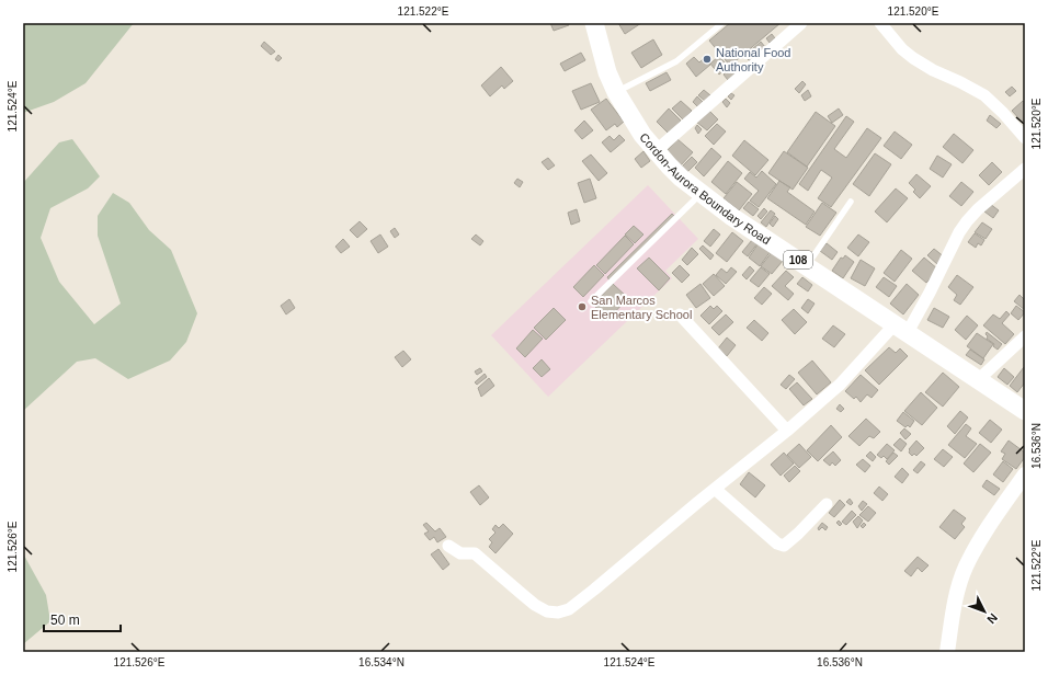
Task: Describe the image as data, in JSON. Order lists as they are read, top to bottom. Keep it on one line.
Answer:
{"streets":{"main road":["Cordon-Aurora Boundary Road","108"]},"places":["National Food Authority","San Marcos Elementary School"],"scale_bar":"50 m","north":"bottom right","coordinates":["121.522°E","121.520°E","121.524°E","16.536°N","121.526°E","16.534°N"]}
